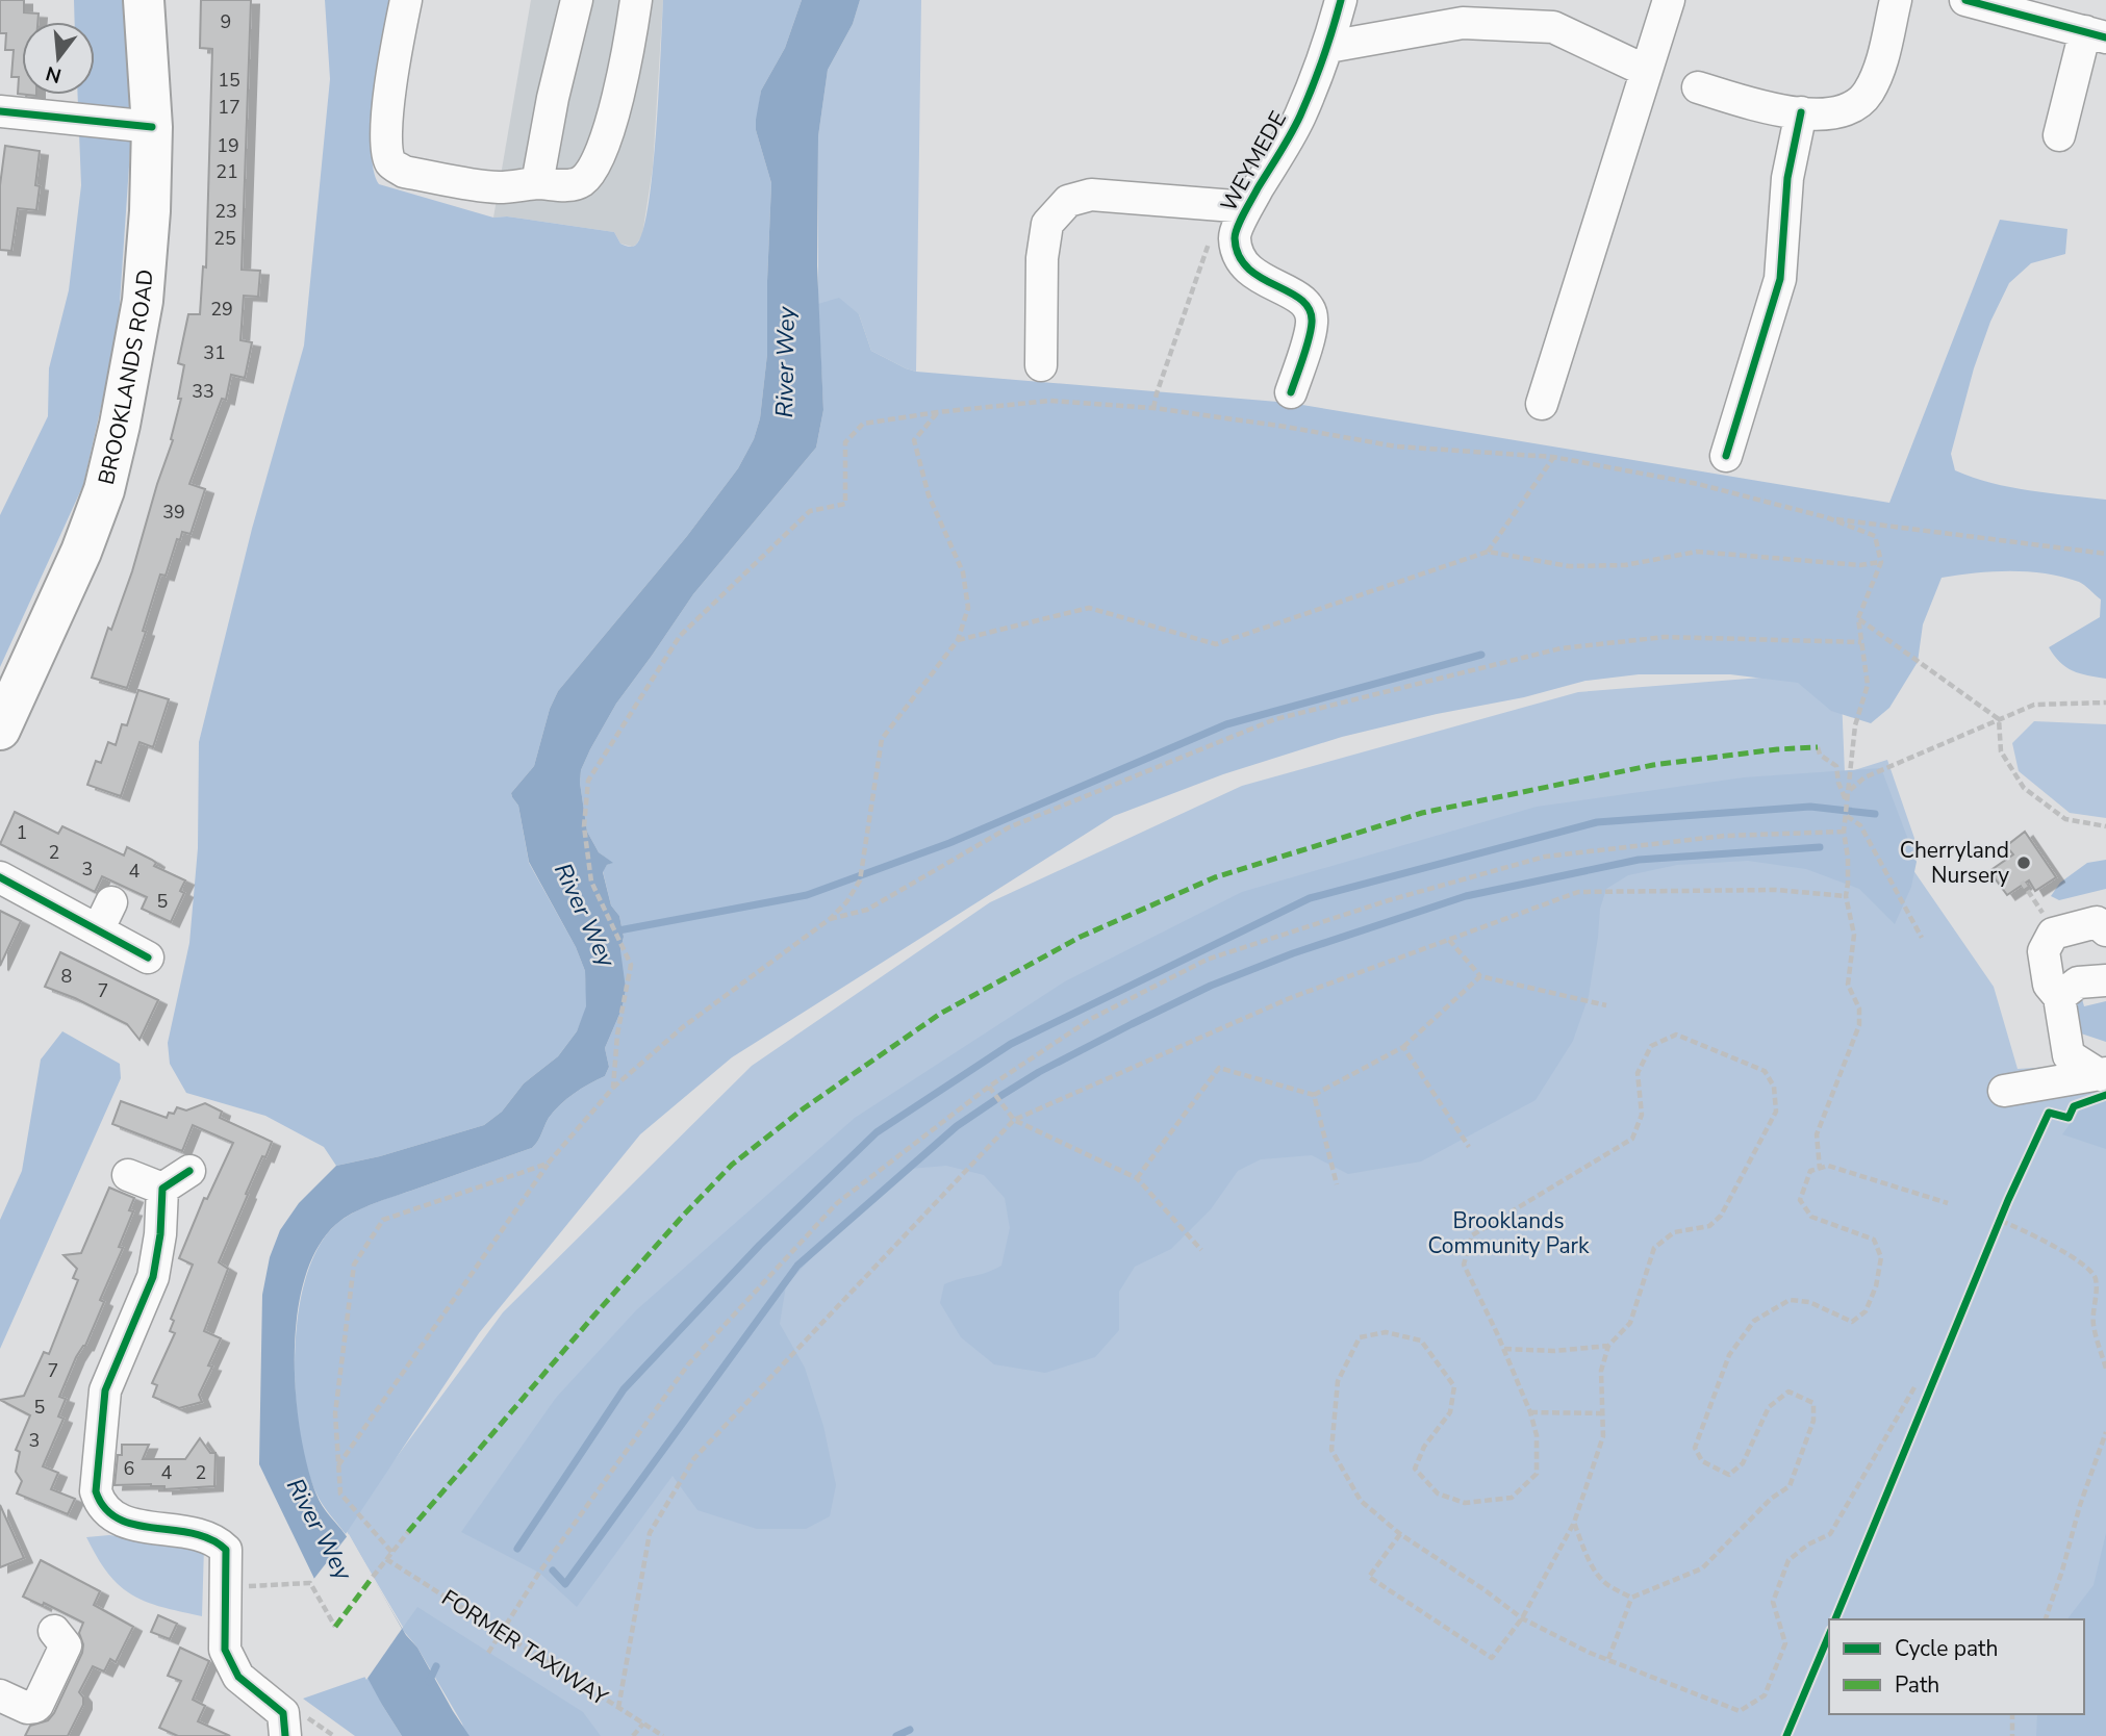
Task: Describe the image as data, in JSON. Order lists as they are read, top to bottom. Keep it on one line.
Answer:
{"streets":{"main road":["BROOKLANDS ROAD"],"street":["WEYMEDE"],"path":["FORMER TAXIWAY"]},"water":["River Wey"],"parks":["Brooklands Community Park"],"places":["Cherryland Nursery"],"house_numbers":["9","15","17","19","21","23","25","29","31","33","39","1","2","3","4","5","8","7","7","5","3","6","4","2"],"legend":["Cycle path","Path"],"north":"bottom"}
